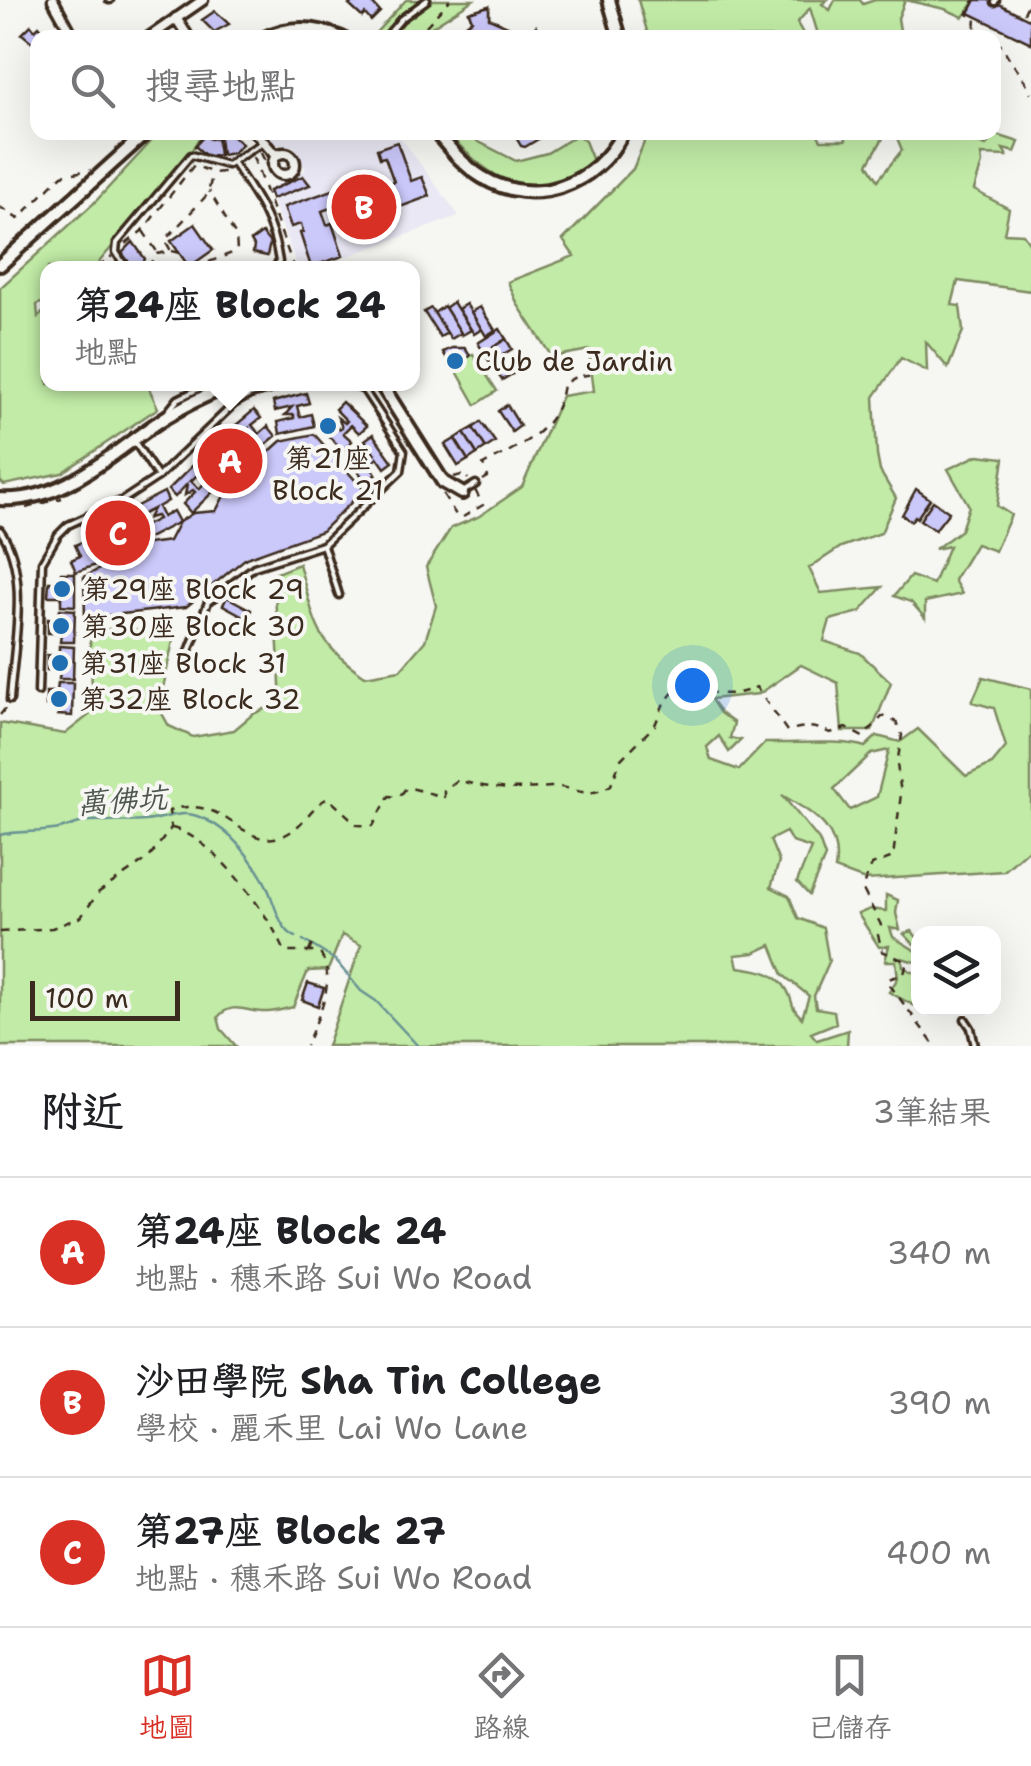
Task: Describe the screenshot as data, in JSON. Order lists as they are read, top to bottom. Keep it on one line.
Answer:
{"water":["萬佛坑"],"places":["Club de Jardin","第21座 Block 21","第29座 Block 29","第30座 Block 30","第31座 Block 31","第32座 Block 32"],"scale_bar":"100 m","page":{"search":"搜尋地點","pins":["B","A","C"],"popup":["第24座 Block 24","地點"],"scale":"100 m","heading":["附近","3筆結果"],"list":[{"mark":"A","name":"第24座 Block 24","note":"地點 · 穗禾路 Sui Wo Road","value":"340 m"},{"mark":"B","name":"沙田學院 Sha Tin College","note":"學校 · 麗禾里 Lai Wo Lane","value":"390 m"},{"mark":"C","name":"第27座 Block 27","note":"地點 · 穗禾路 Sui Wo Road","value":"400 m"}],"nav":["地圖","路線","已儲存"]}}
